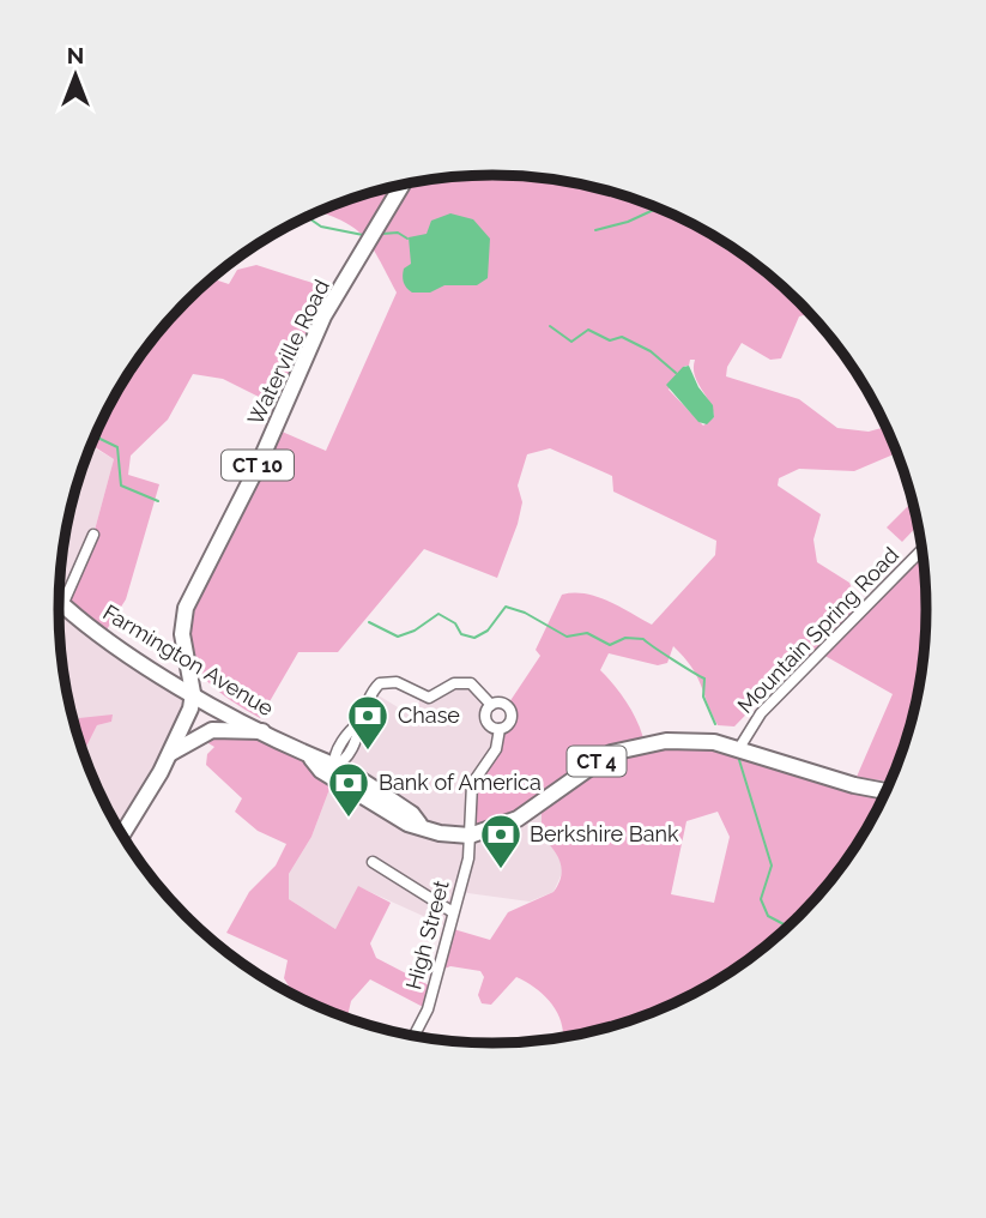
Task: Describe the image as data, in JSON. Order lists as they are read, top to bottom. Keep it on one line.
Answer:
{"streets":{"main road":["Waterville Road","CT 10","Farmington Avenue","CT 4"],"street":["Mountain Spring Road","High Street"]},"crossings":[["Waterville Road","CT 10"],["Waterville Road","Farmington Avenue"],["CT 10","Farmington Avenue"],["Mountain Spring Road","Farmington Avenue"],["Farmington Avenue","High Street"]],"places":{"bank":["Chase","Bank of America","Berkshire Bank"]},"north":"top"}
